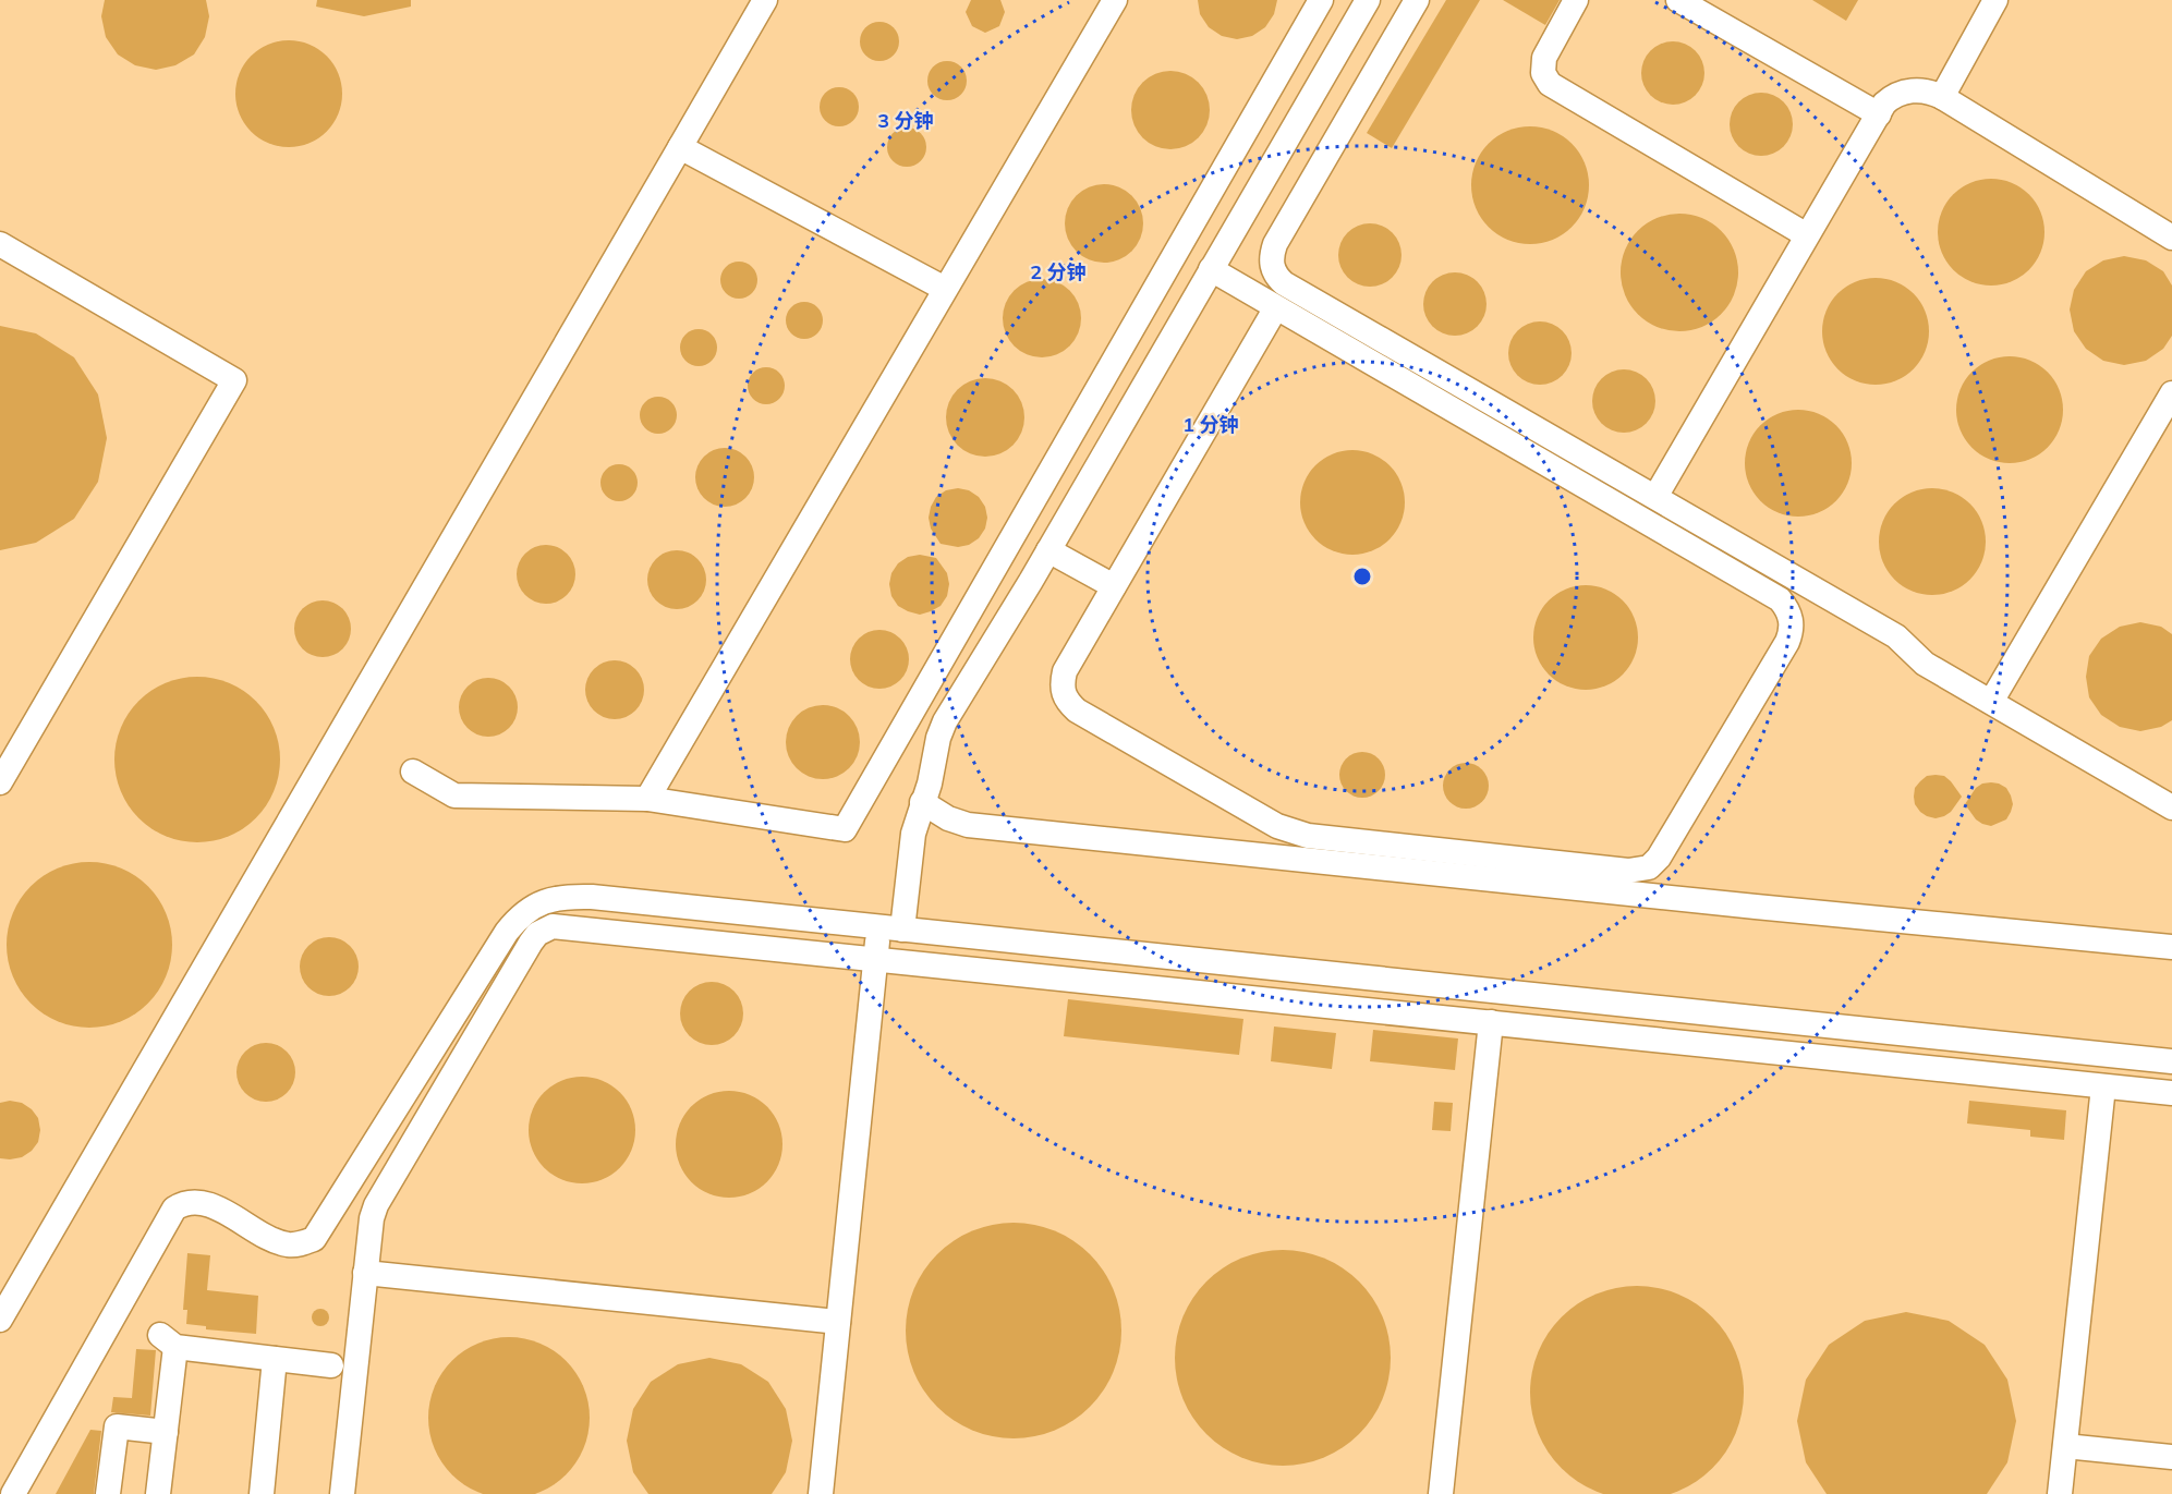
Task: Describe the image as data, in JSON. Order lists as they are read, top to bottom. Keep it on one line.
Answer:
{"rings":["3 分钟","2 分钟","1 分钟"]}
